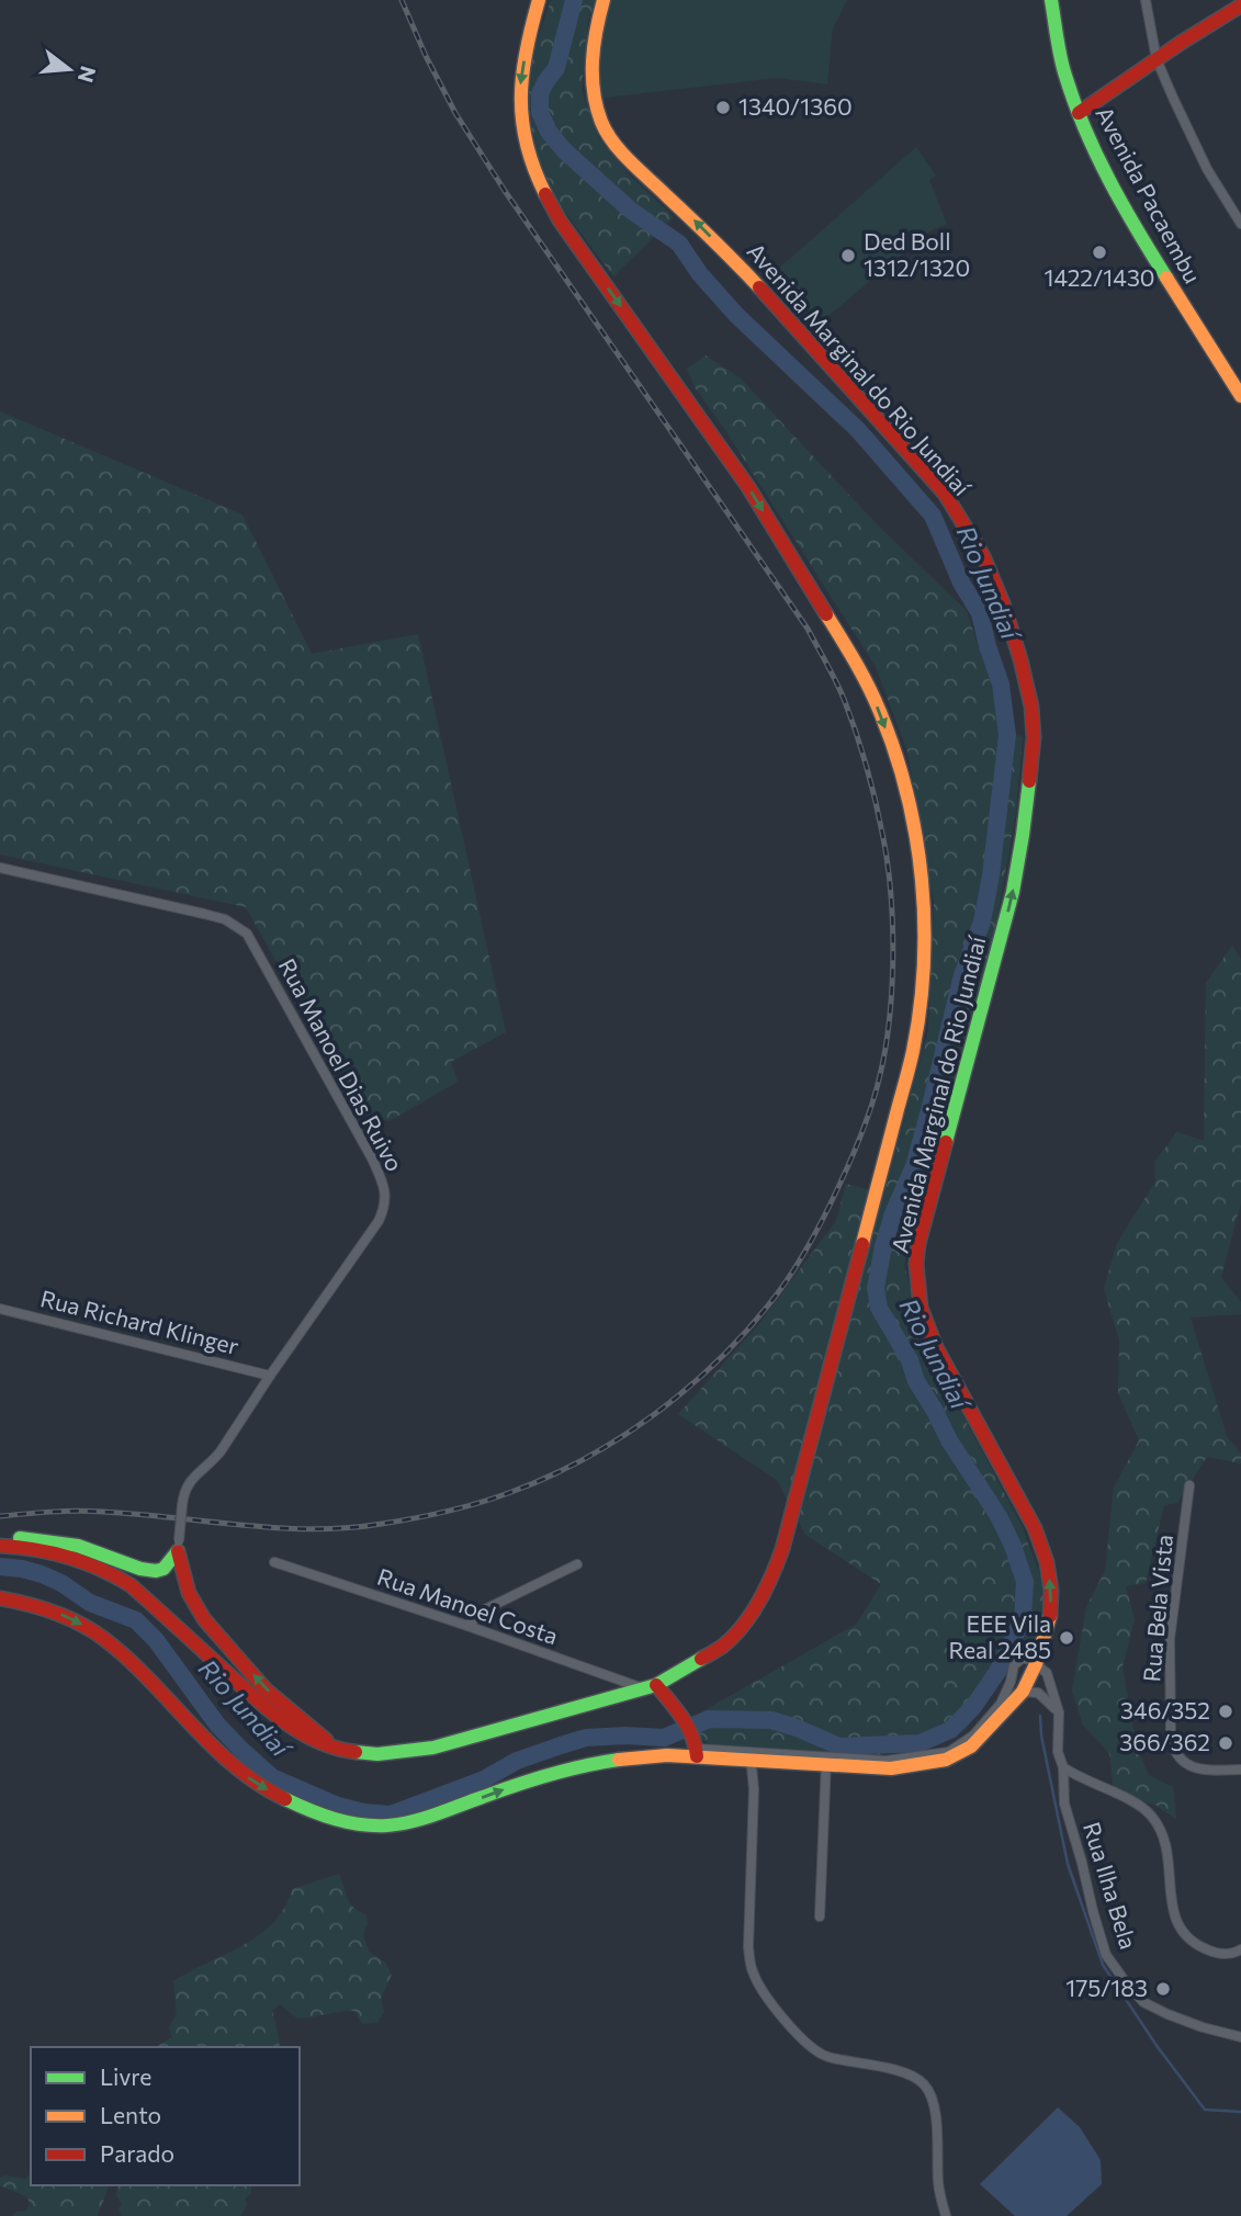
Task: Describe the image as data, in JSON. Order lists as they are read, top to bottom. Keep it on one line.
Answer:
{"streets":{"main road":["Avenida Pacaembu","Avenida Marginal do Rio Jundiaí"],"street":["Rua Manoel Dias Ruivo","Rua Richard Klinger","Rua Manoel Costa","Rua Bela Vista","Rua Ilha Bela"]},"crossings":[["Avenida Marginal do Rio Jundiaí","Rua Manoel Costa"],["Avenida Marginal do Rio Jundiaí","Rua Ilha Bela"],["Rua Manoel Dias Ruivo","Rua Richard Klinger"]],"water":["Rio Jundiaí"],"places":["1340/1360","1422/1430","Ded Boll 1312/1320","EEE Vila Real 2485","346/352","366/362","175/183"],"legend":["Livre","Lento","Parado"],"north":"right"}
